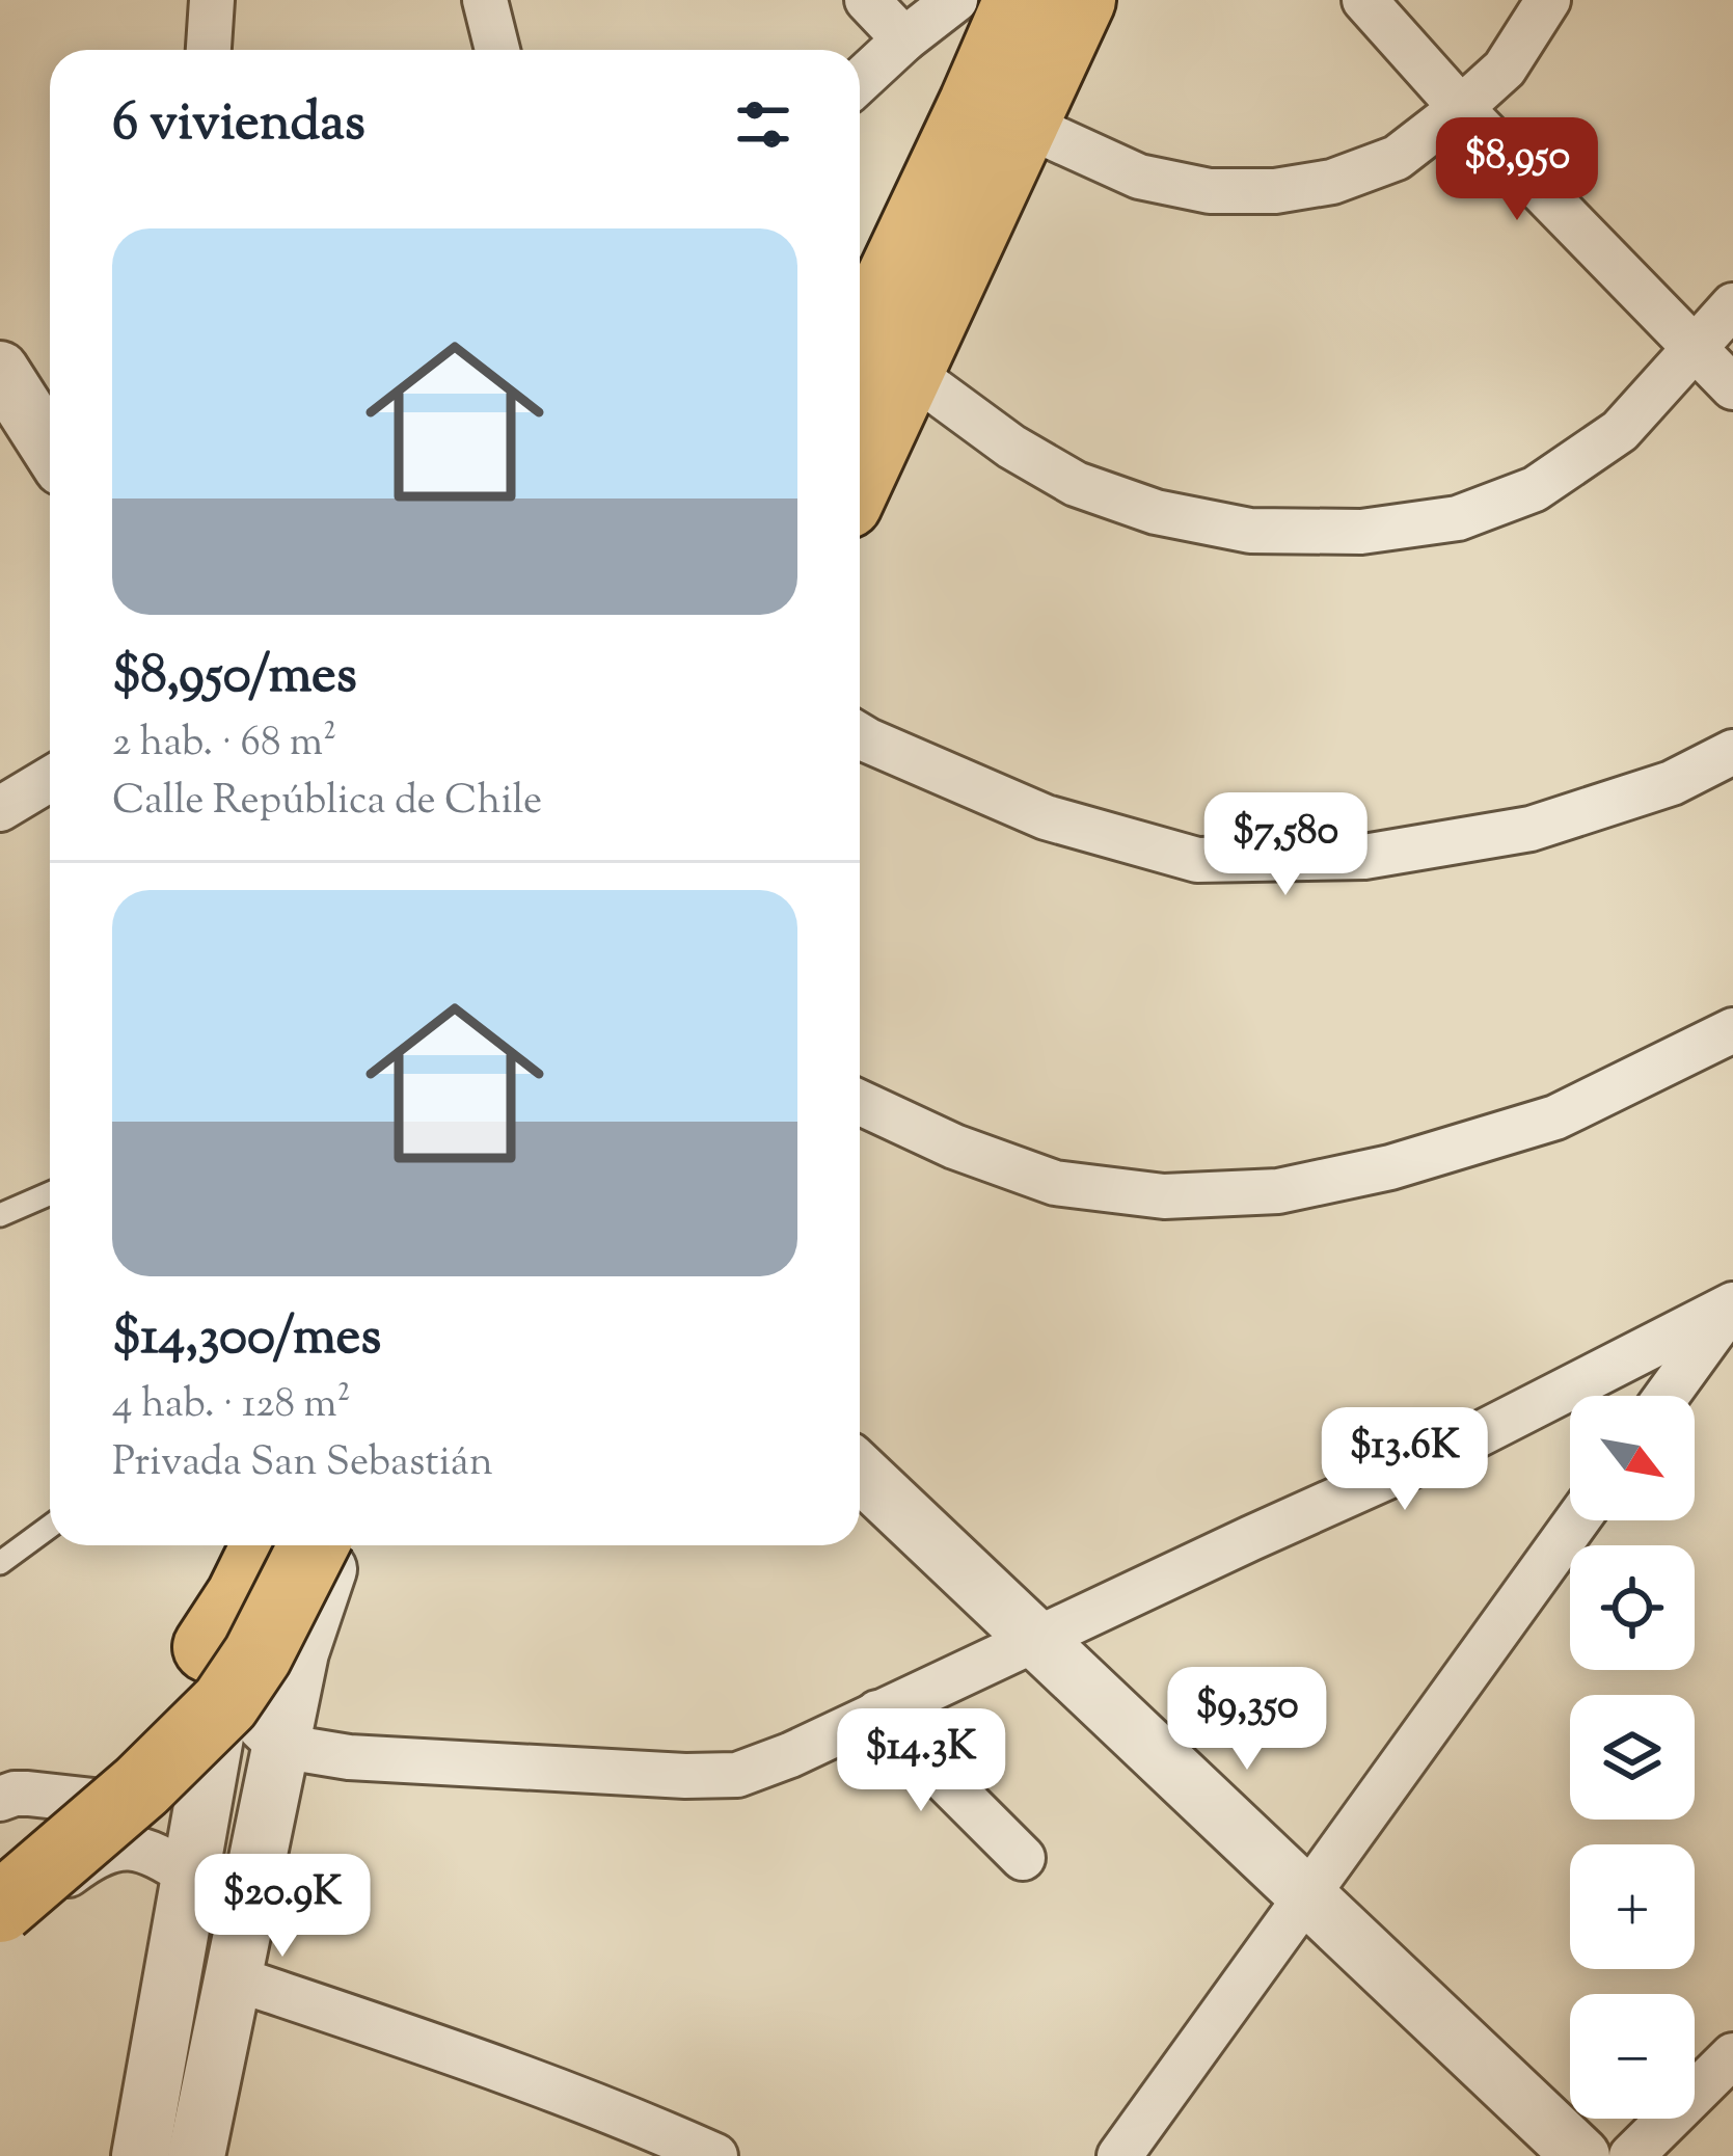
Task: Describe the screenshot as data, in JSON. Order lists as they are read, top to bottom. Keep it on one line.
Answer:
{"north":"bottom right","page":{"heading":"6 viviendas","price":["$8,950","$7,580","$13.6K","$9,350","$14.3K","$20.9K"],"list":[{"name":"$8,950/mes","note":"2 hab. · 68 m² · Calle República de Chile"},{"name":"$14,300/mes","note":"4 hab. · 128 m² · Privada San Sebastián"}],"map_buttons":["+","−"]}}
